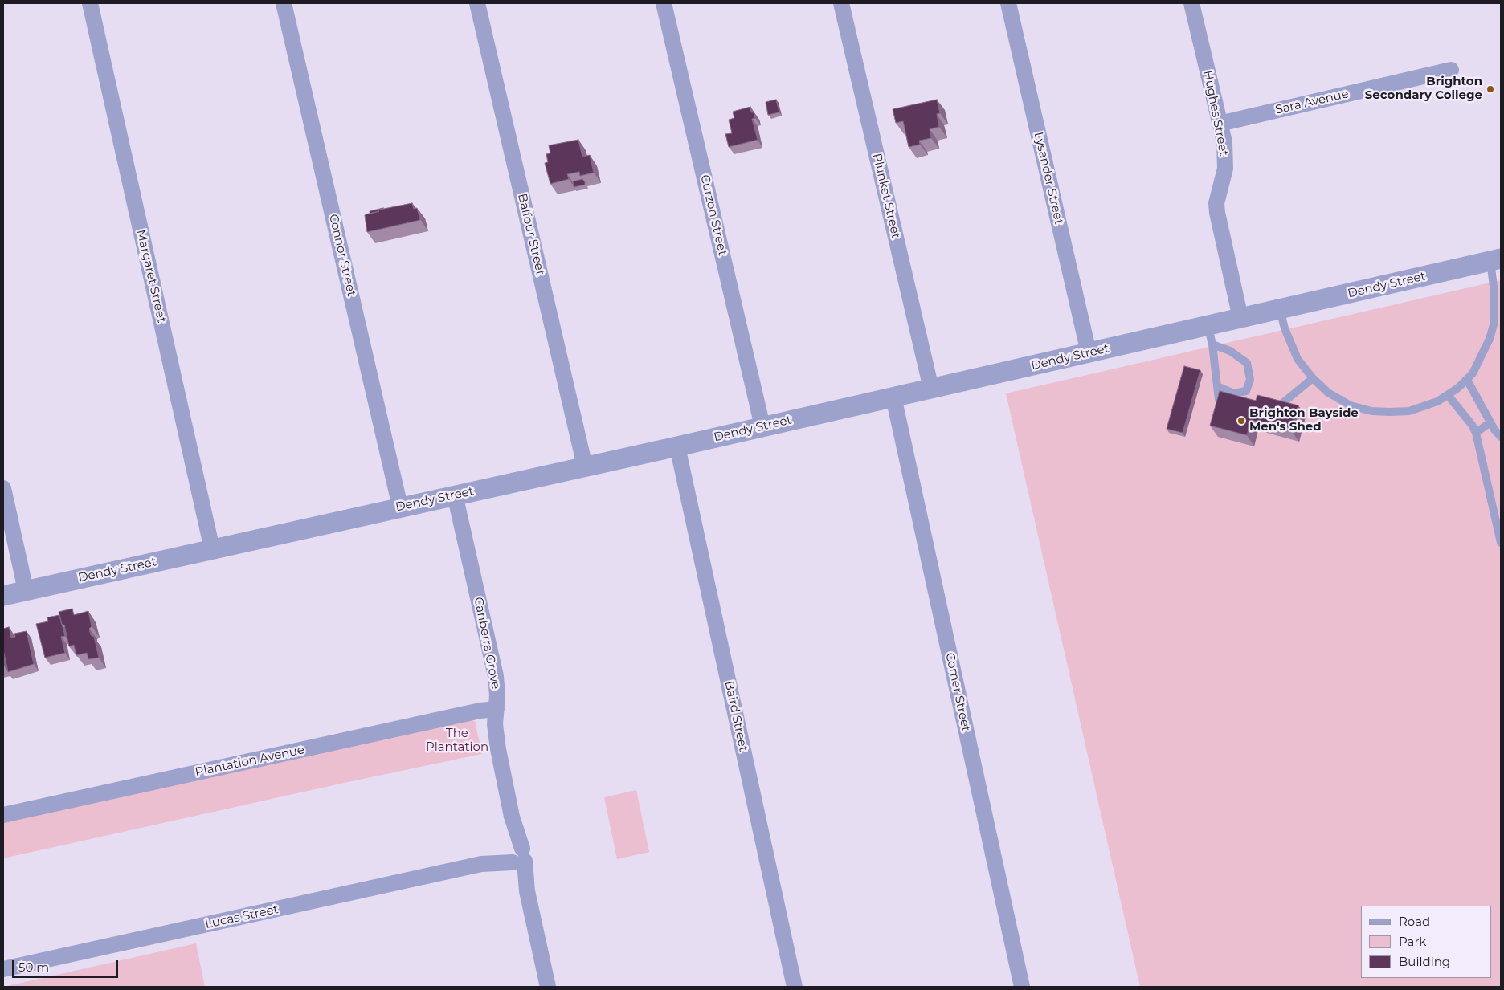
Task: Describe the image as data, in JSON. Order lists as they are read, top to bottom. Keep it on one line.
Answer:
{"streets":{"street":["Sara Avenue","Hughes Street","Lysander Street","Plunket Street","Curzon Street","Balfour Street","Connor Street","Margaret Street","Dendy Street","Canberra Grove","Comer Street","Baird Street","Plantation Avenue","Lucas Street"]},"crossings":[["Sara Avenue","Hughes Street"],["Hughes Street","Dendy Street"],["Lysander Street","Dendy Street"],["Plunket Street","Dendy Street"],["Curzon Street","Dendy Street"],["Balfour Street","Dendy Street"],["Connor Street","Dendy Street"],["Margaret Street","Dendy Street"],["Dendy Street","Canberra Grove"],["Dendy Street","Comer Street"],["Dendy Street","Baird Street"],["Canberra Grove","Plantation Avenue"],["Canberra Grove","Lucas Street"]],"parks":["The Plantation"],"places":["Brighton Secondary College","Brighton Bayside Men's Shed"],"legend":["Road","Park","Building"],"scale_bar":"50 m"}
